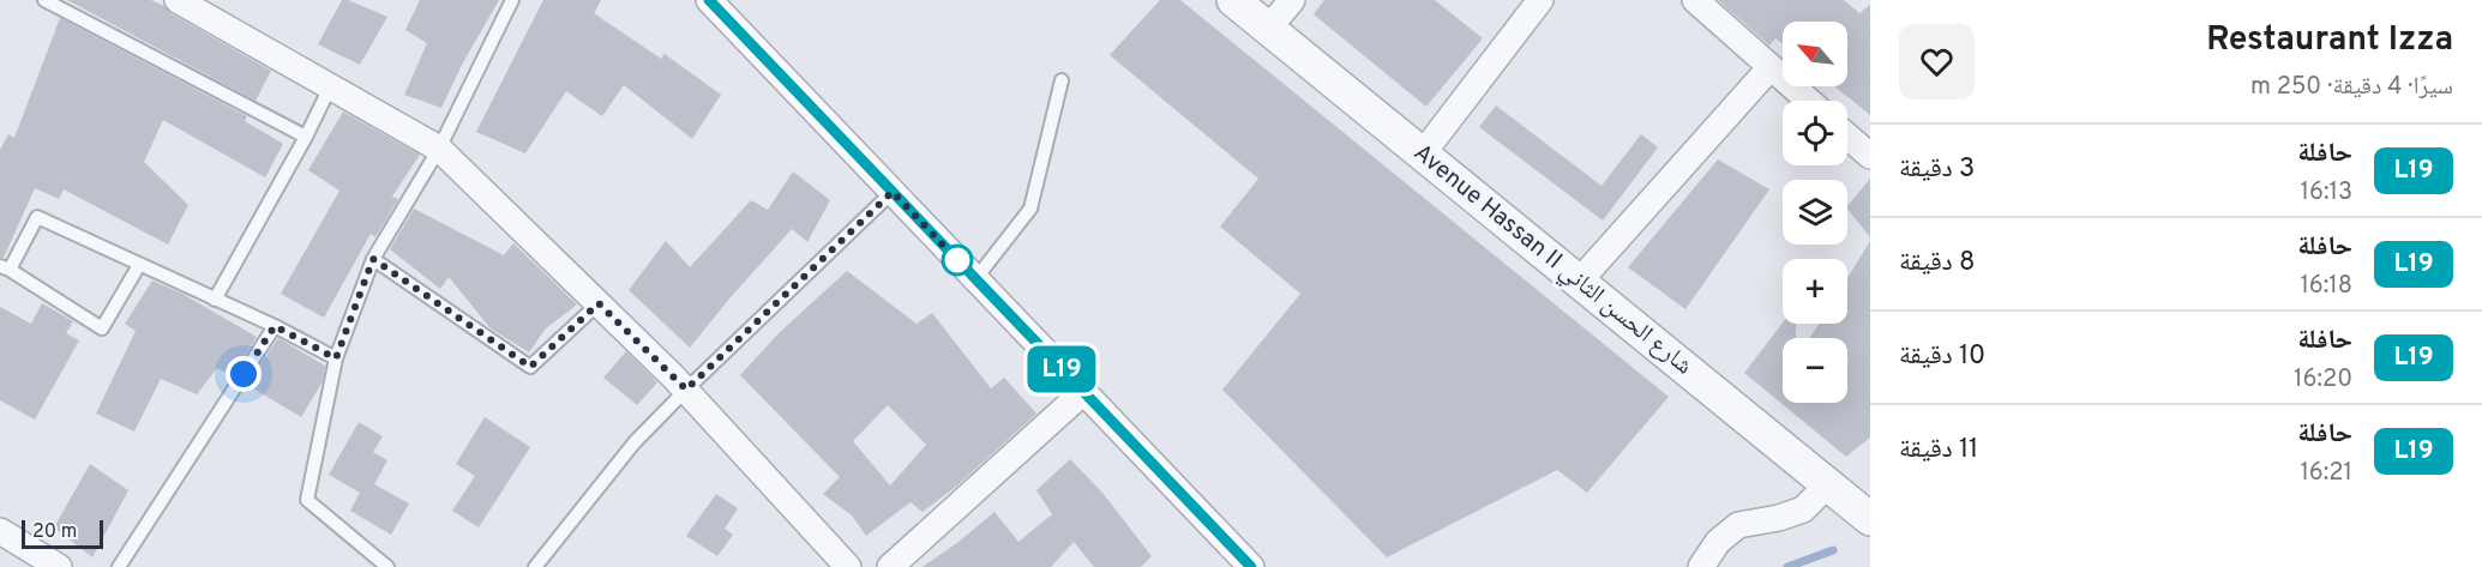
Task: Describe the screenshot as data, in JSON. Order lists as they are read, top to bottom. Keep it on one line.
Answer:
{"streets":{"street":["Avenue Hassan II شارع الحسن الثاني"]},"lines":["bus line L19"],"scale_bar":"20 m","north":"top left","page":{"heading":["Restaurant Izza","سيرًا · 4 دقيقة · 250 m"],"on_map":"L19","map_buttons":["+","−"],"list":[{"mark":"L19","name":"حافلة","note":"16:13","value":"3 دقيقة"},{"mark":"L19","name":"حافلة","note":"16:18","value":"8 دقيقة"},{"mark":"L19","name":"حافلة","note":"16:20","value":"10 دقيقة"},{"mark":"L19","name":"حافلة","note":"16:21","value":"11 دقيقة"}],"scale":"20 m"}}
